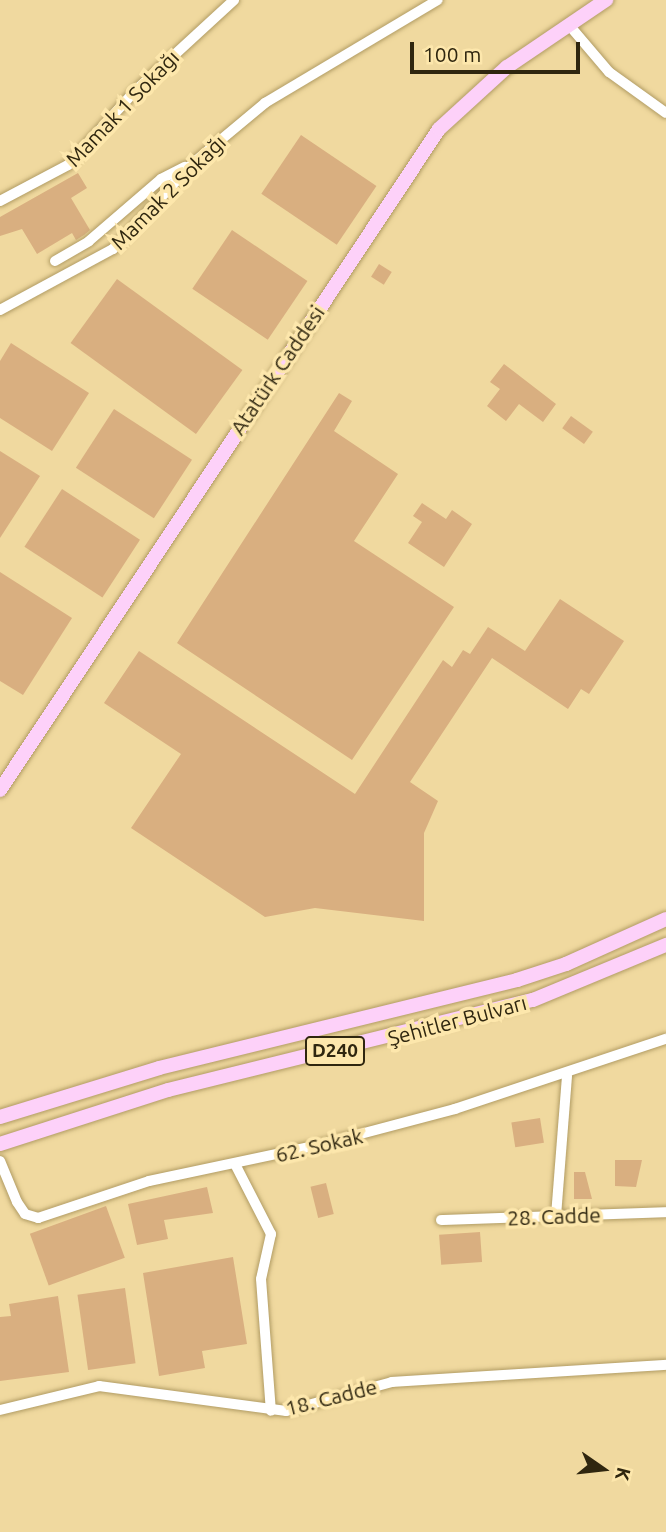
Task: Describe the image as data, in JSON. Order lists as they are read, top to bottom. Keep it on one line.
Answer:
{"streets":{"main road":["Atatürk Caddesi","Şehitler Bulvarı","D240"],"street":["Mamak 1 Sokağı","Mamak 2 Sokağı","62. Sokak","28. Cadde","18. Cadde"]},"scale_bar":"100 m","north":"right"}
